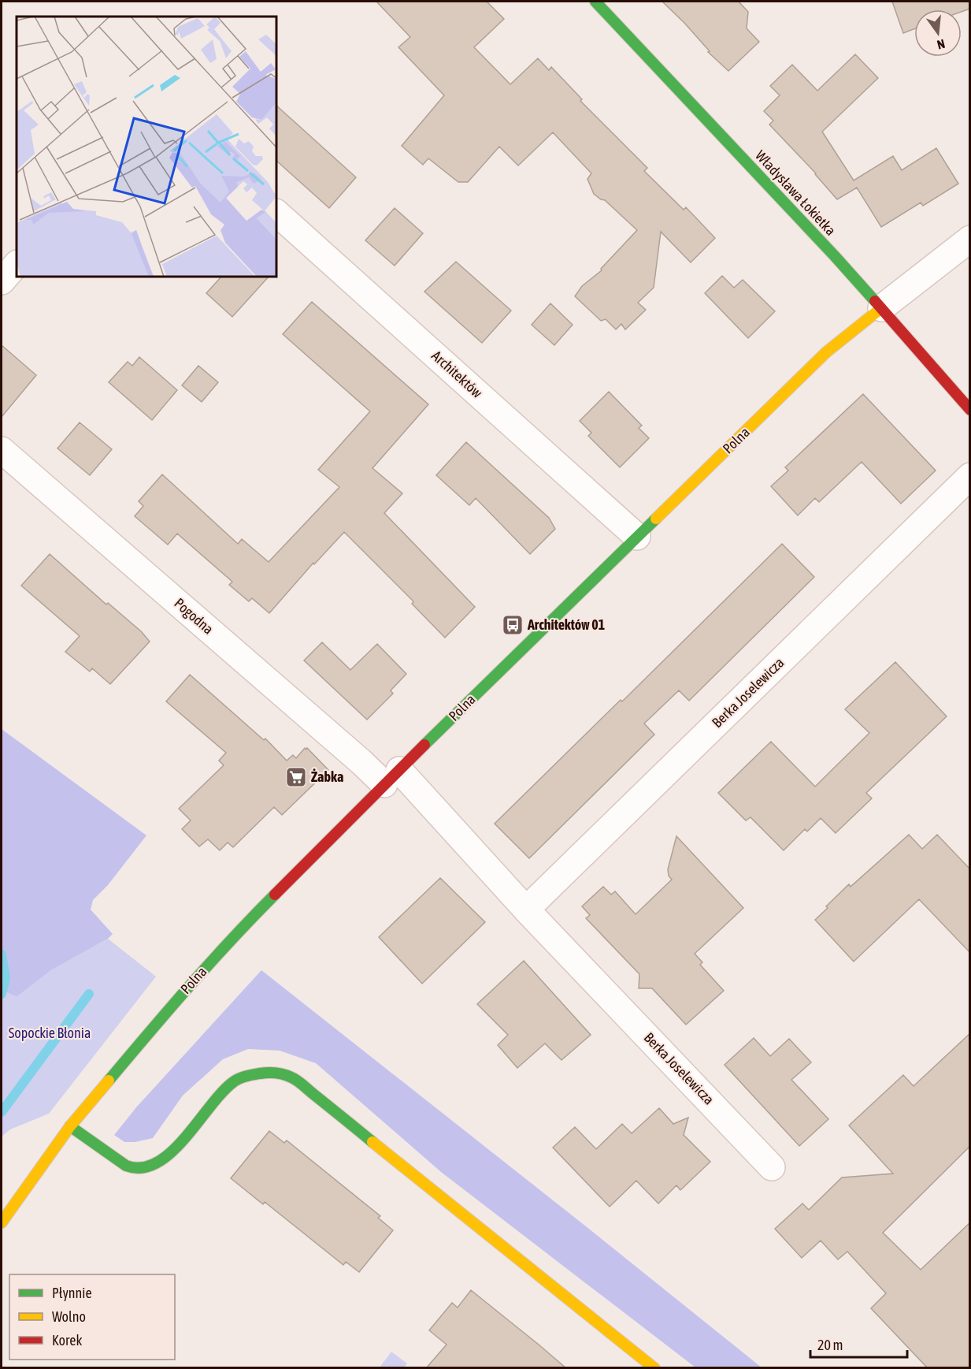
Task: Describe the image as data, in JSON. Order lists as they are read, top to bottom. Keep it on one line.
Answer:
{"streets":{"street":["Władysława Łokietka","Architektów","Polna","Pogodna","Berka Joselewicza"]},"crossings":[["Władysława Łokietka","Polna"],["Architektów","Polna"],["Polna","Pogodna"],["Polna","Berka Joselewicza"],["Pogodna","Berka Joselewicza"]],"parks":["Sopockie Błonia"],"places":{"bus stop":["Architektów 01"],"supermarket":["Żabka"]},"legend":["Płynnie","Wolno","Korek"],"scale_bar":"20 m","north":"bottom"}
